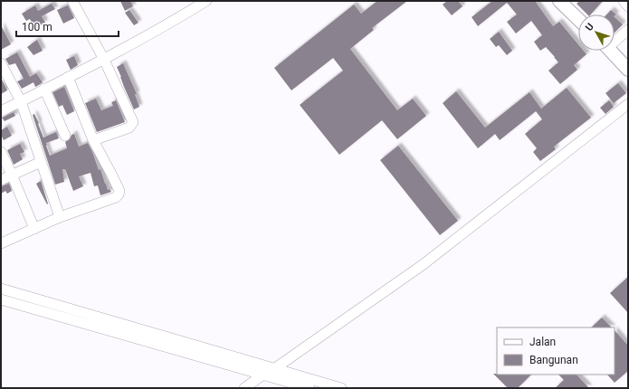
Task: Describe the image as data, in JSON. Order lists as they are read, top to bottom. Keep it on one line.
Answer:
{"legend":["Jalan","Bangunan"],"scale_bar":"100 m","north":"top left"}
